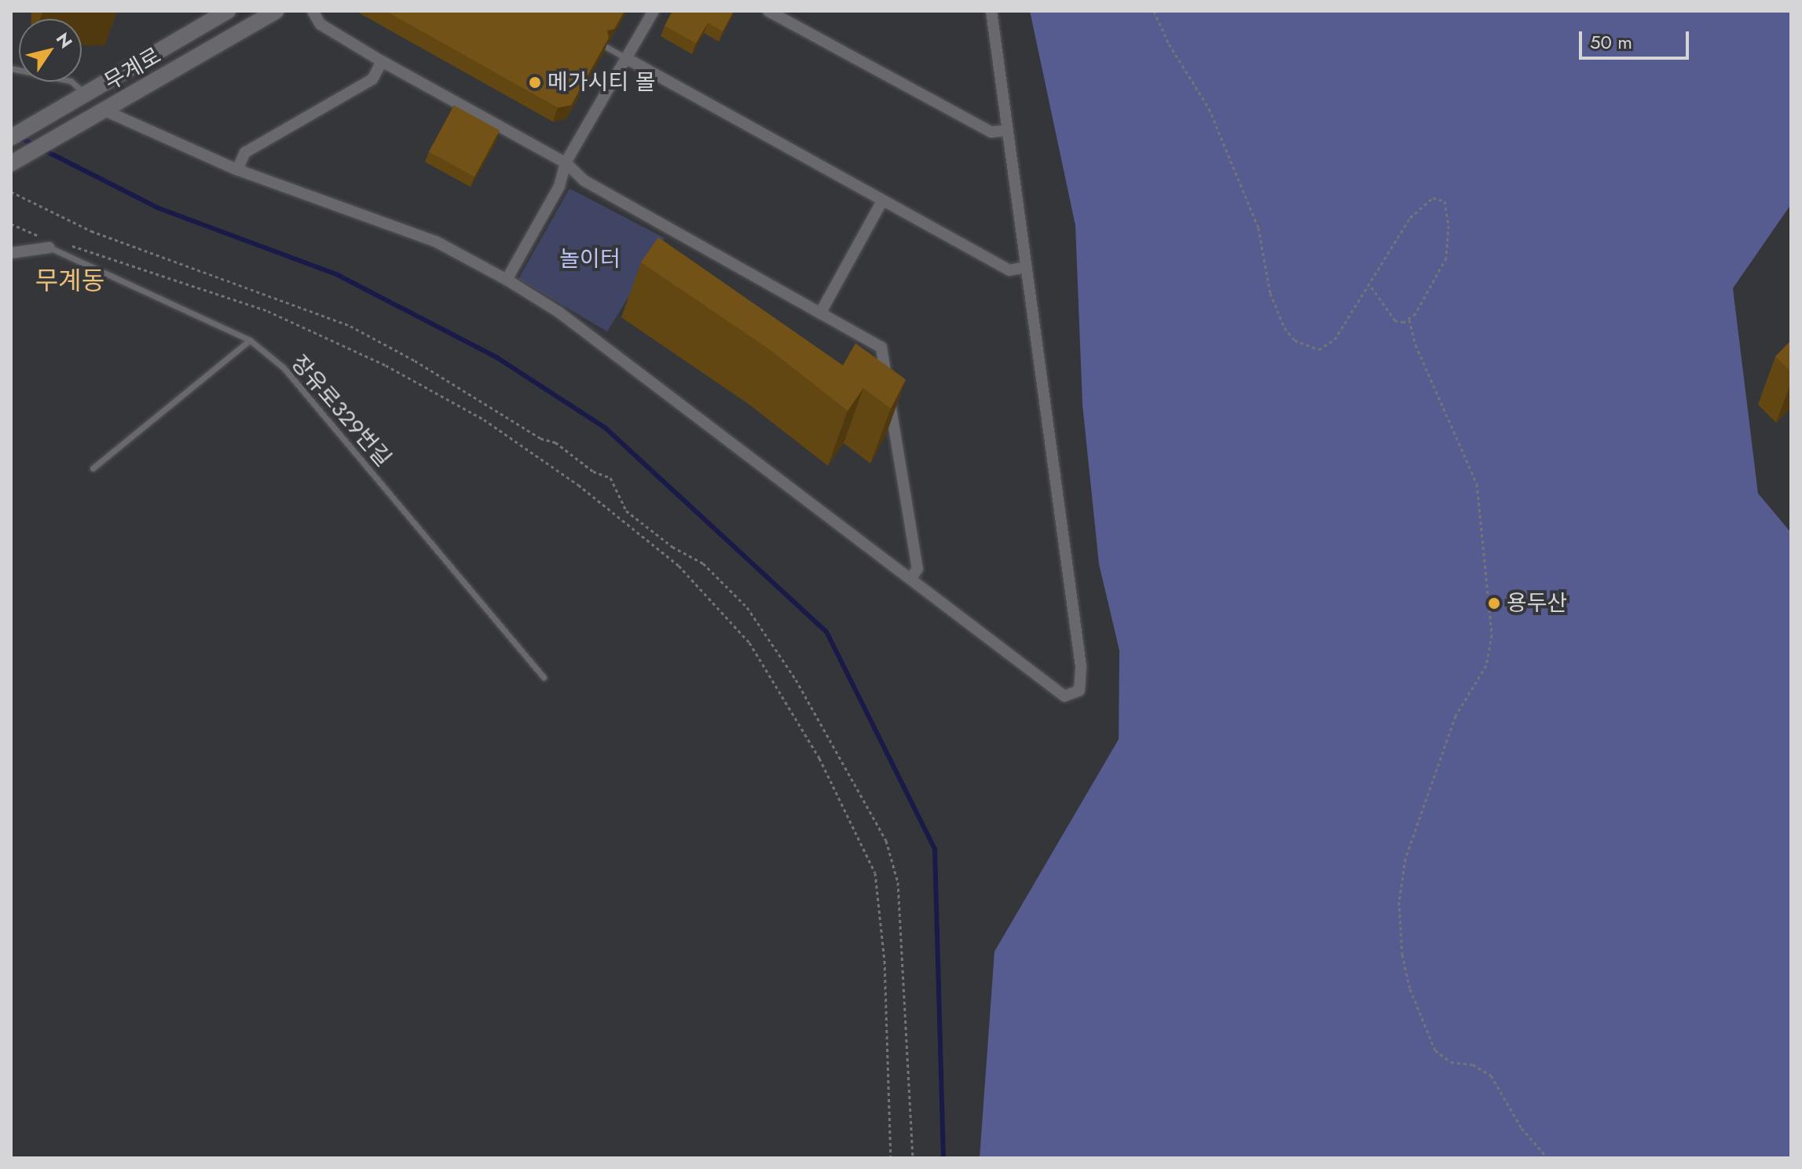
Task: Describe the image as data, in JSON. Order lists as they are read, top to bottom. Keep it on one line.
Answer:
{"streets":{"main road":["무계로"],"lane":["장유로329번길"]},"districts":["무계동"],"parks":["놀이터"],"places":["메가시티 몰","용두산"],"scale_bar":"50 m","north":"top right"}
